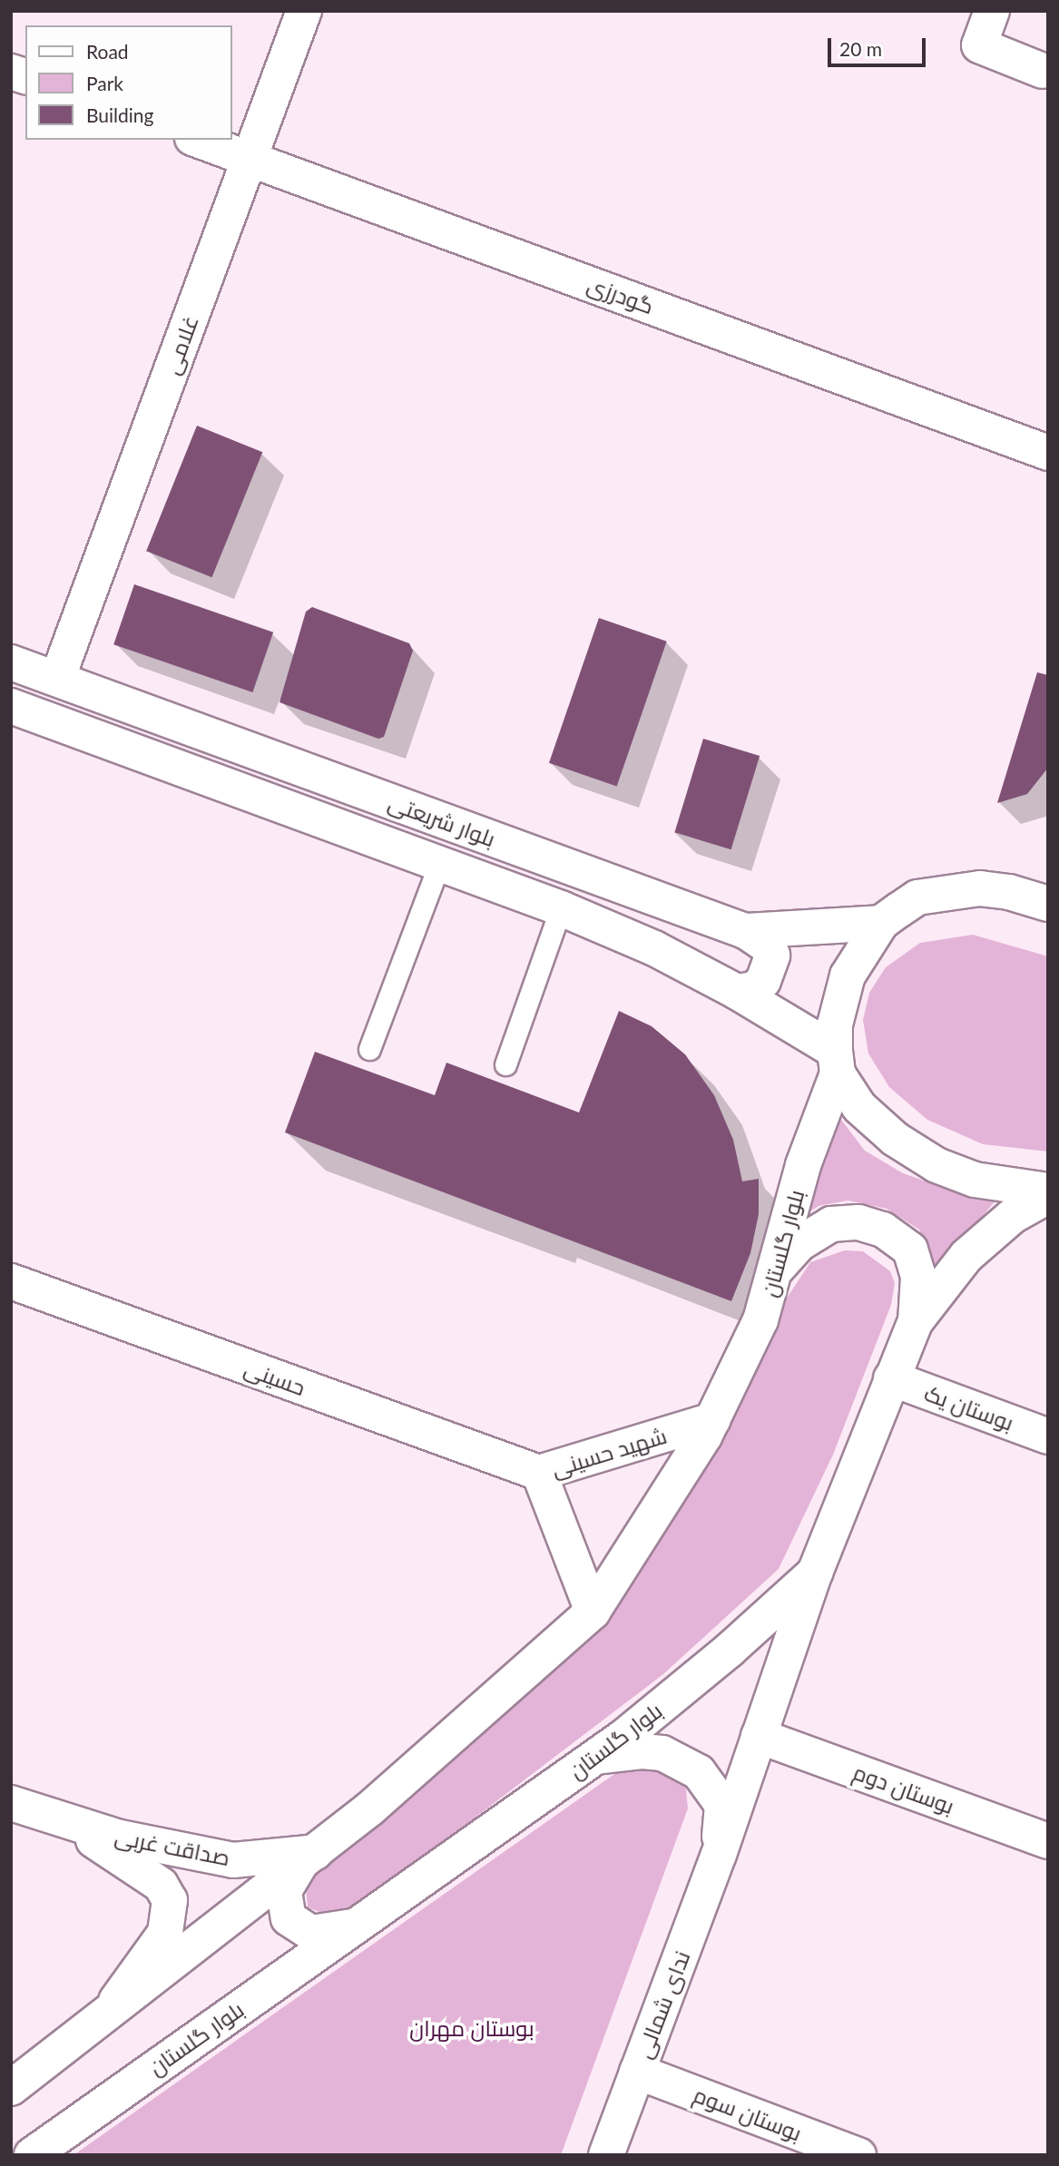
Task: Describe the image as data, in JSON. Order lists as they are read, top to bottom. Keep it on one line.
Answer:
{"streets":{"main road":["گودرزی","غلامی","بلوار شریعتی","بلوار گلستان","حسینی","بوستان یک","شهید حسینی","بوستان دوم","صداقت غربی","ندای شمالی","بوستان سوم"]},"crossings":[["گودرزی","غلامی"],["غلامی","بلوار شریعتی"],["بلوار شریعتی","بلوار گلستان"],["بلوار گلستان","بوستان یک"],["بلوار گلستان","شهید حسینی"],["بلوار گلستان","صداقت غربی"],["بلوار گلستان","ندای شمالی"],["حسینی","شهید حسینی"],["بوستان دوم","ندای شمالی"],["ندای شمالی","بوستان سوم"]],"parks":["بوستان مهران"],"legend":["Road","Park","Building"],"scale_bar":"20 m"}
